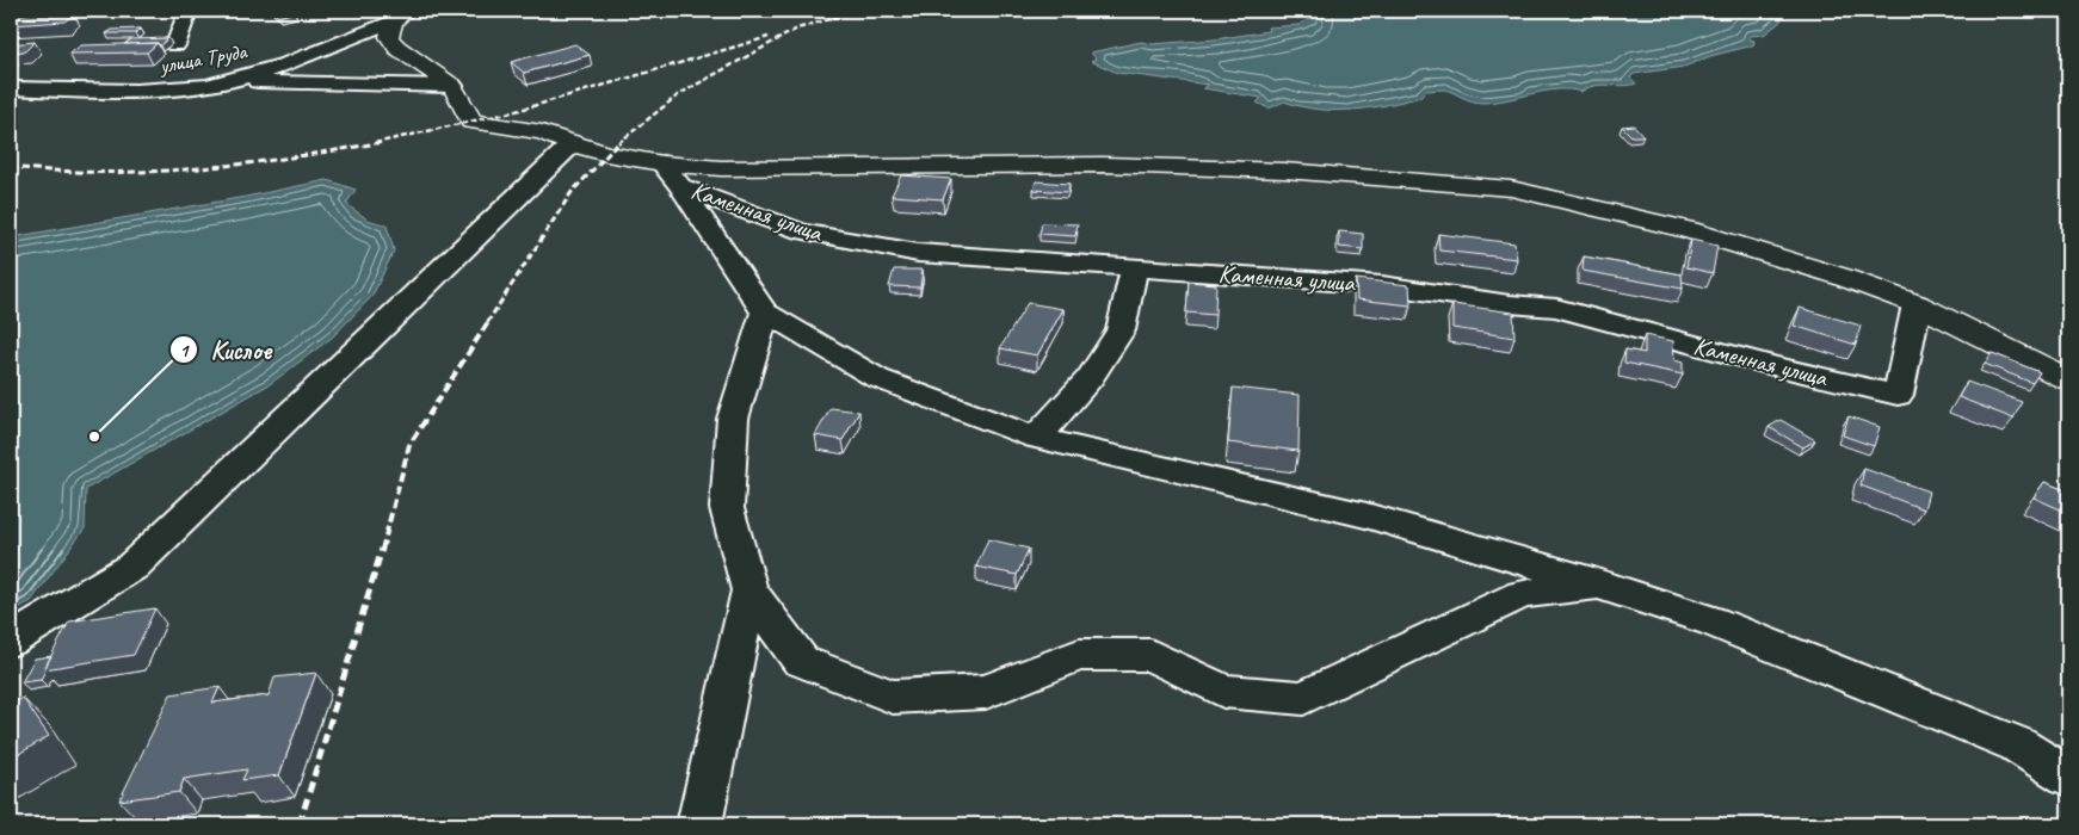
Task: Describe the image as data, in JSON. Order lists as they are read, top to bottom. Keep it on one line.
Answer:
{"streets":{"street":["улица Труда","Каменная улица"]},"places":["Кислое"]}
